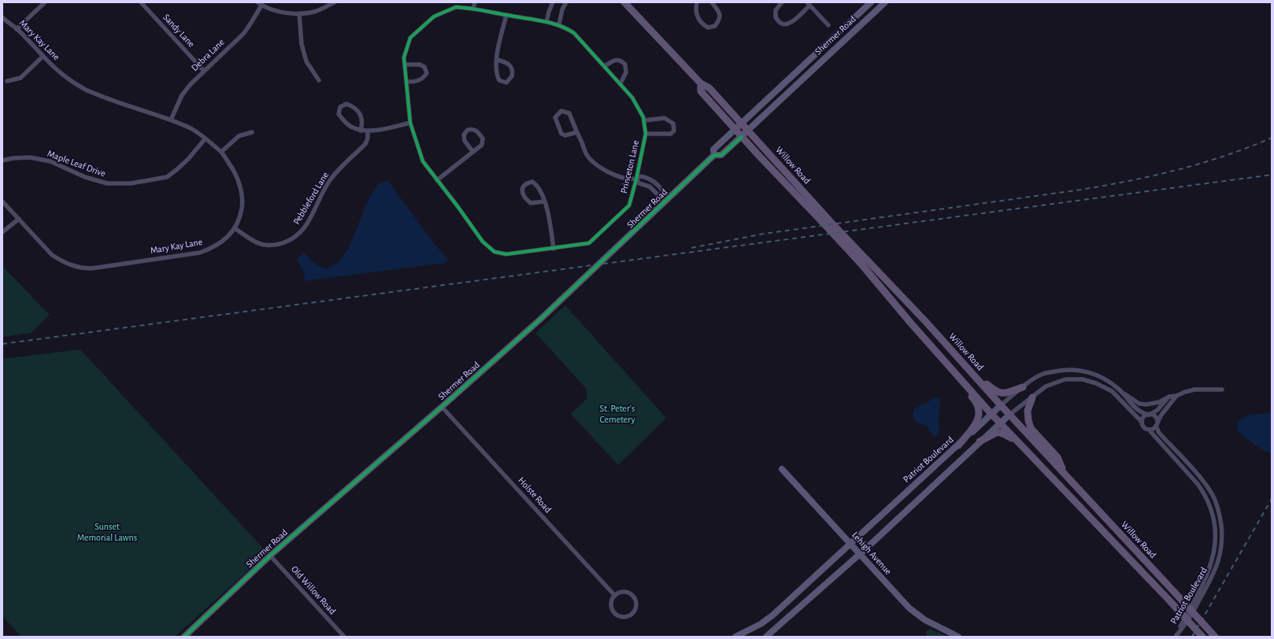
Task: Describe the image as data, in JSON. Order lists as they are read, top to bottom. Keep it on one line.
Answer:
{"streets":{"main road":["Shermer Road","Willow Road","Patriot Boulevard","Lehigh Avenue"],"street":["Sandy Lane","Mary Kay Lane","Debra Lane","Maple Leaf Drive","Princeton Lane","Pebbleford Lane","Holste Road","Old Willow Road"]},"crossings":[["Sandy Lane","Debra Lane"],["Shermer Road","Willow Road"],["Shermer Road","Holste Road"],["Shermer Road","Old Willow Road"],["Mary Kay Lane","Debra Lane"],["Mary Kay Lane","Maple Leaf Drive"],["Mary Kay Lane","Pebbleford Lane"],["Willow Road","Patriot Boulevard"],["Patriot Boulevard","Lehigh Avenue"]],"parks":["St. Peter's Cemetery","Sunset Memorial Lawns"]}
